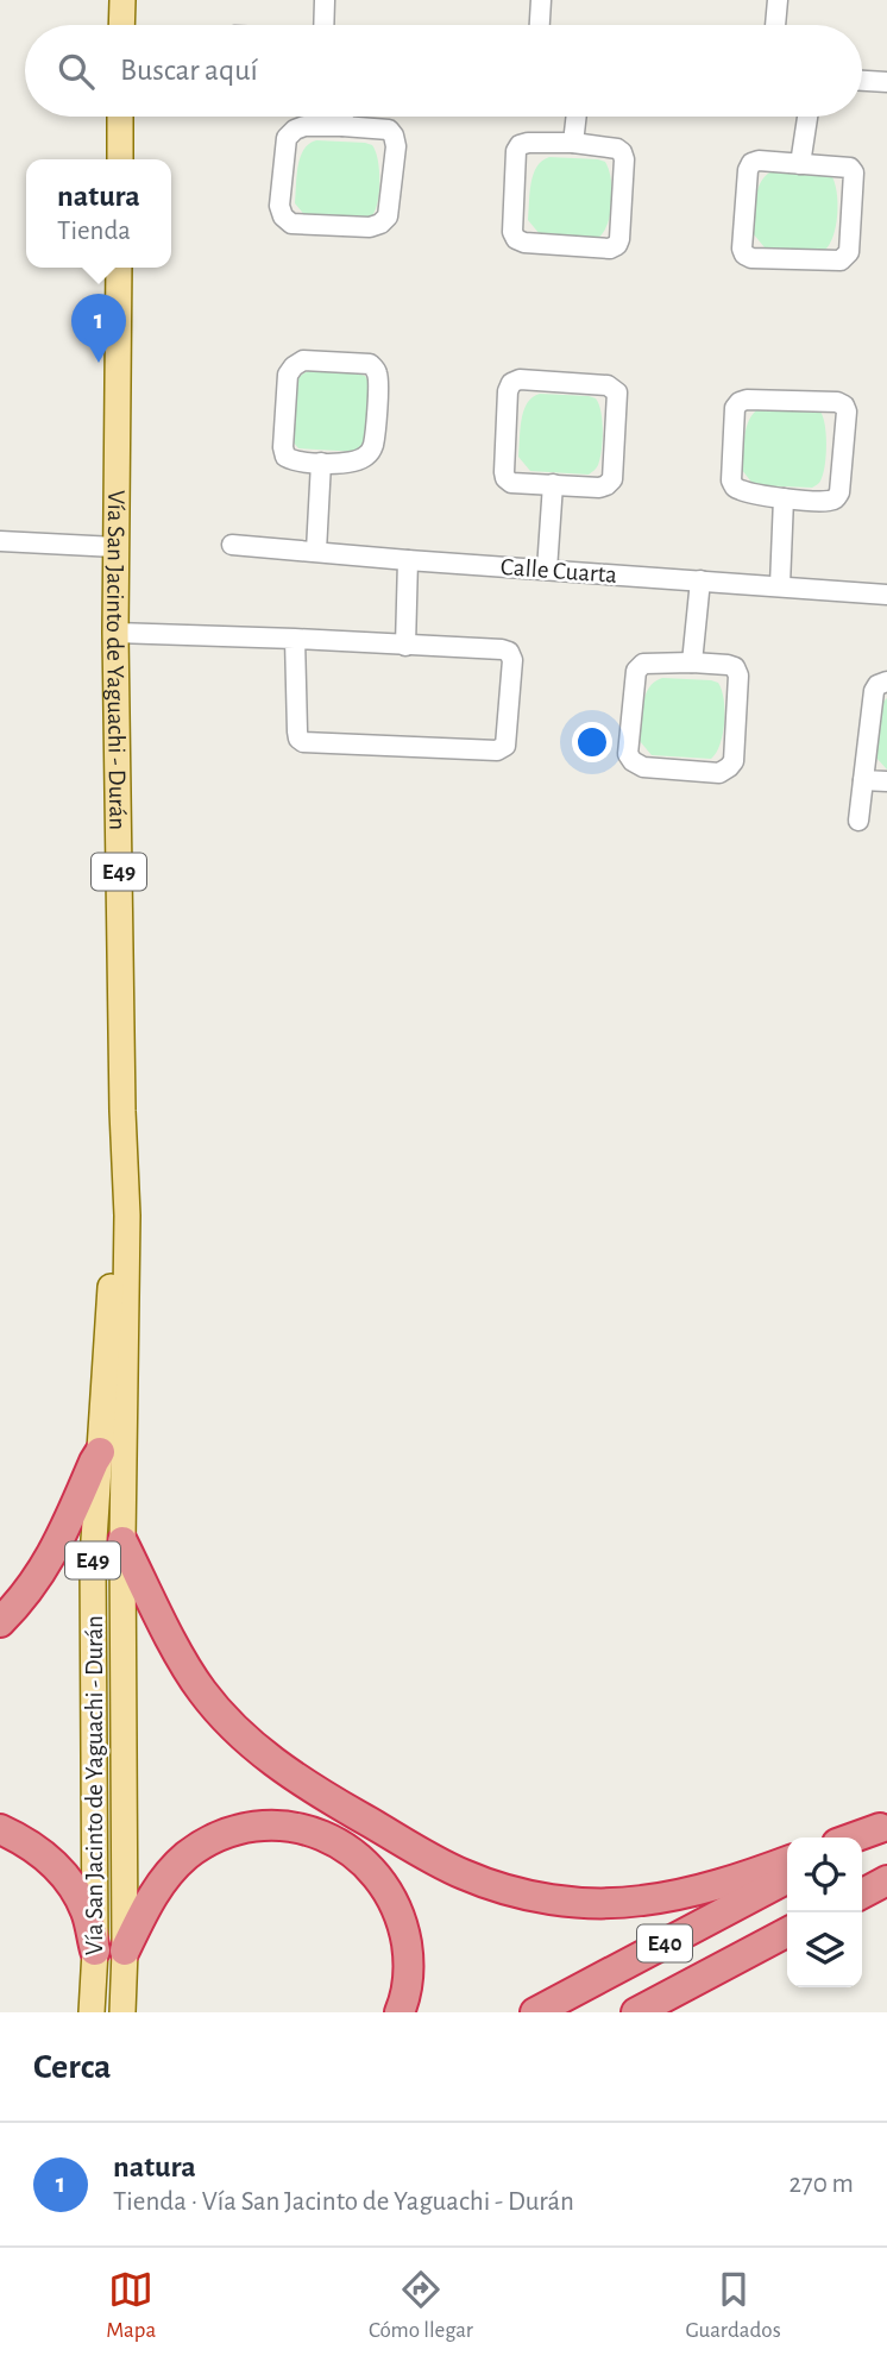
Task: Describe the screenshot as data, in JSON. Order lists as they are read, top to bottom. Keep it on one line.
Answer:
{"streets":{"highway":["E40"],"main road":["Vía San Jacinto de Yaguachi - Durán","E49"],"street":["Calle Cuarta"]},"page":{"search":"Buscar aquí","popup":["natura","Tienda"],"pins":"1","heading":"Cerca","list":[{"mark":"1","name":"natura","note":"Tienda · Vía San Jacinto de Yaguachi - Durán","value":"270 m"}],"nav":["Mapa","Cómo llegar","Guardados"]}}
